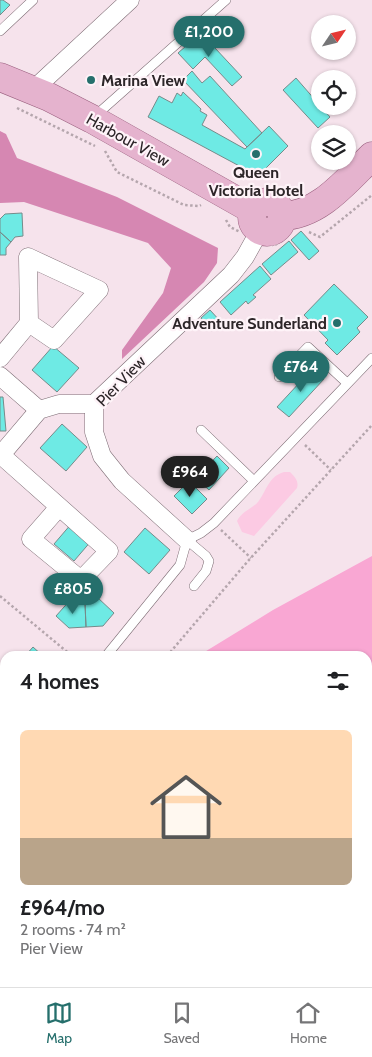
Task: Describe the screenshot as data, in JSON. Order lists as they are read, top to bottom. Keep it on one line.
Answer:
{"streets":{"main road":["Harbour View"],"street":["Pier View"]},"crossings":[["Harbour View","Pier View"]],"places":["Marina View","Queen Victoria Hotel","Adventure Sunderland"],"north":"top right","page":{"price":["£1,200","£764","£964","£805"],"heading":"4 homes","list":[{"name":"£964/mo","note":"2 rooms · 74 m² · Pier View"}],"tabs":["Map","Saved","Home"]}}
